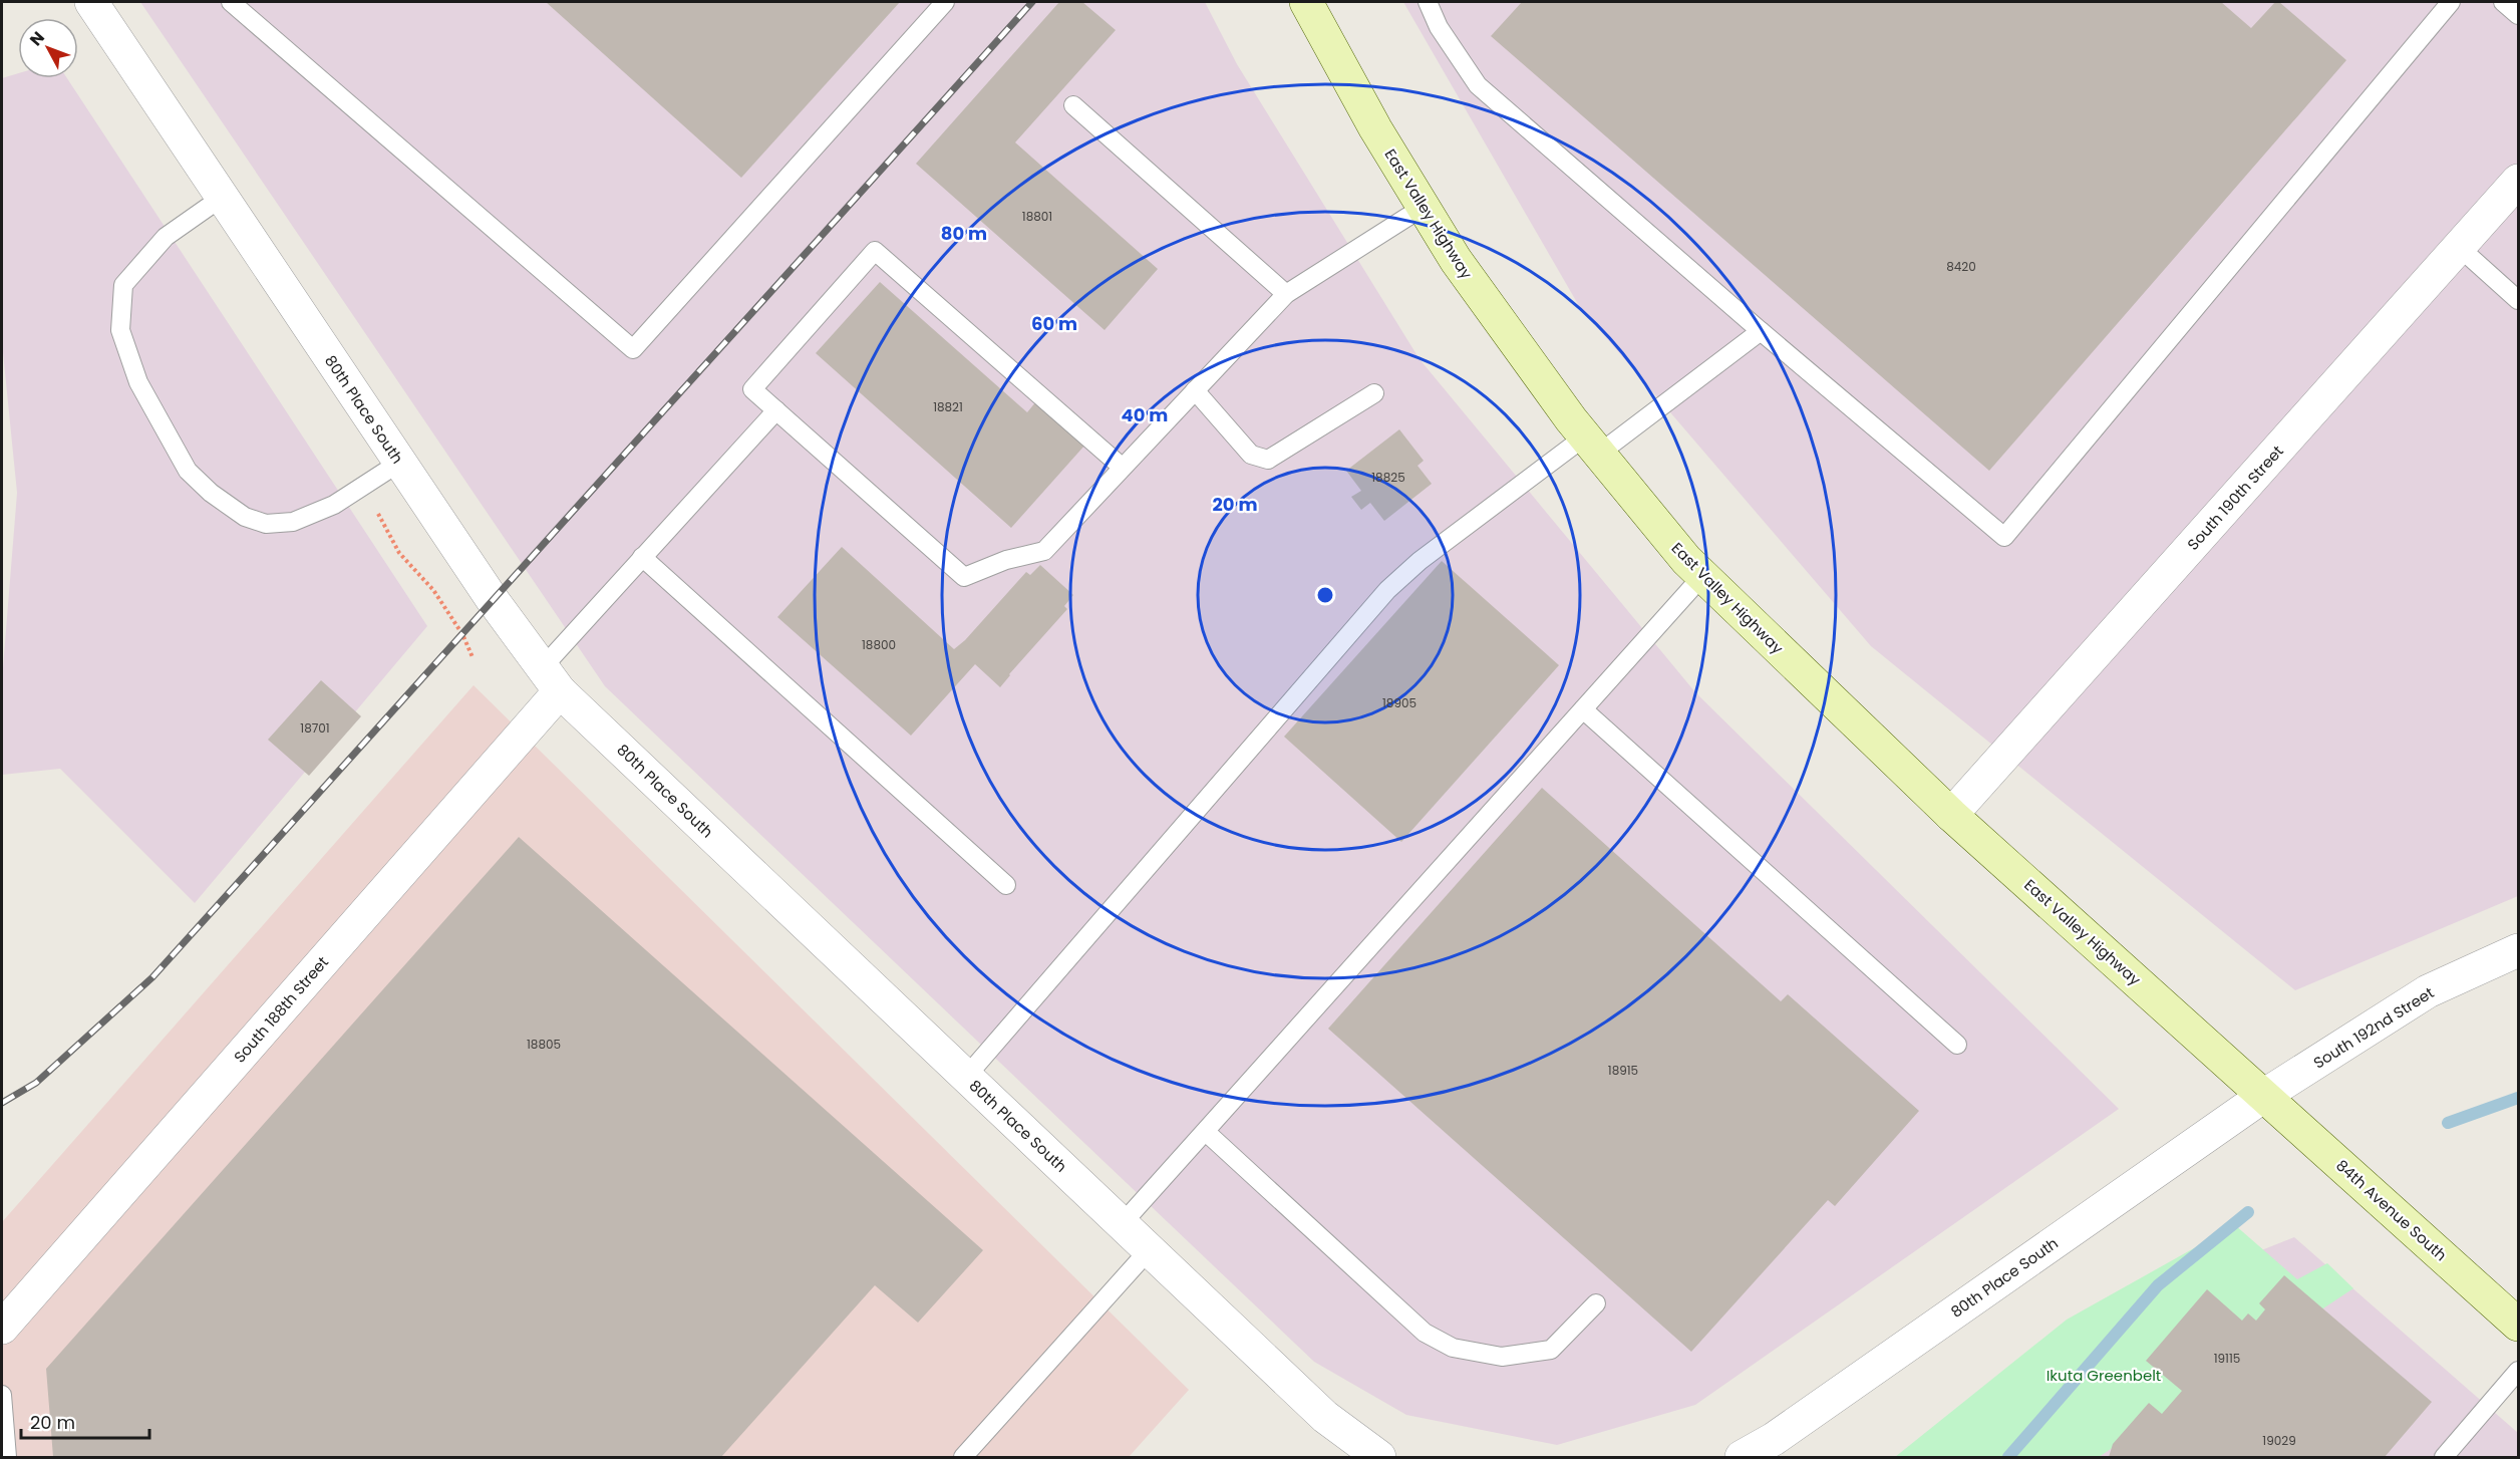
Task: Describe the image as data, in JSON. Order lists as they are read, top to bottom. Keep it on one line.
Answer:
{"streets":{"main road":["East Valley Highway","84th Avenue South"],"street":["80th Place South","South 190th Street","South 188th Street","South 192nd Street"]},"crossings":[["East Valley Highway","80th Place South"],["East Valley Highway","South 190th Street"],["East Valley Highway","South 192nd Street"],["East Valley Highway","84th Avenue South"],["80th Place South","South 188th Street"],["80th Place South","South 192nd Street"],["80th Place South","84th Avenue South"],["South 192nd Street","84th Avenue South"]],"parks":["Ikuta Greenbelt"],"house_numbers":["18801","8420","18821","18825","18800","18905","18701","18805","18915","19115","19029"],"scale_bar":"20 m","north":"top left","rings":["80 m","60 m","40 m","20 m"]}
